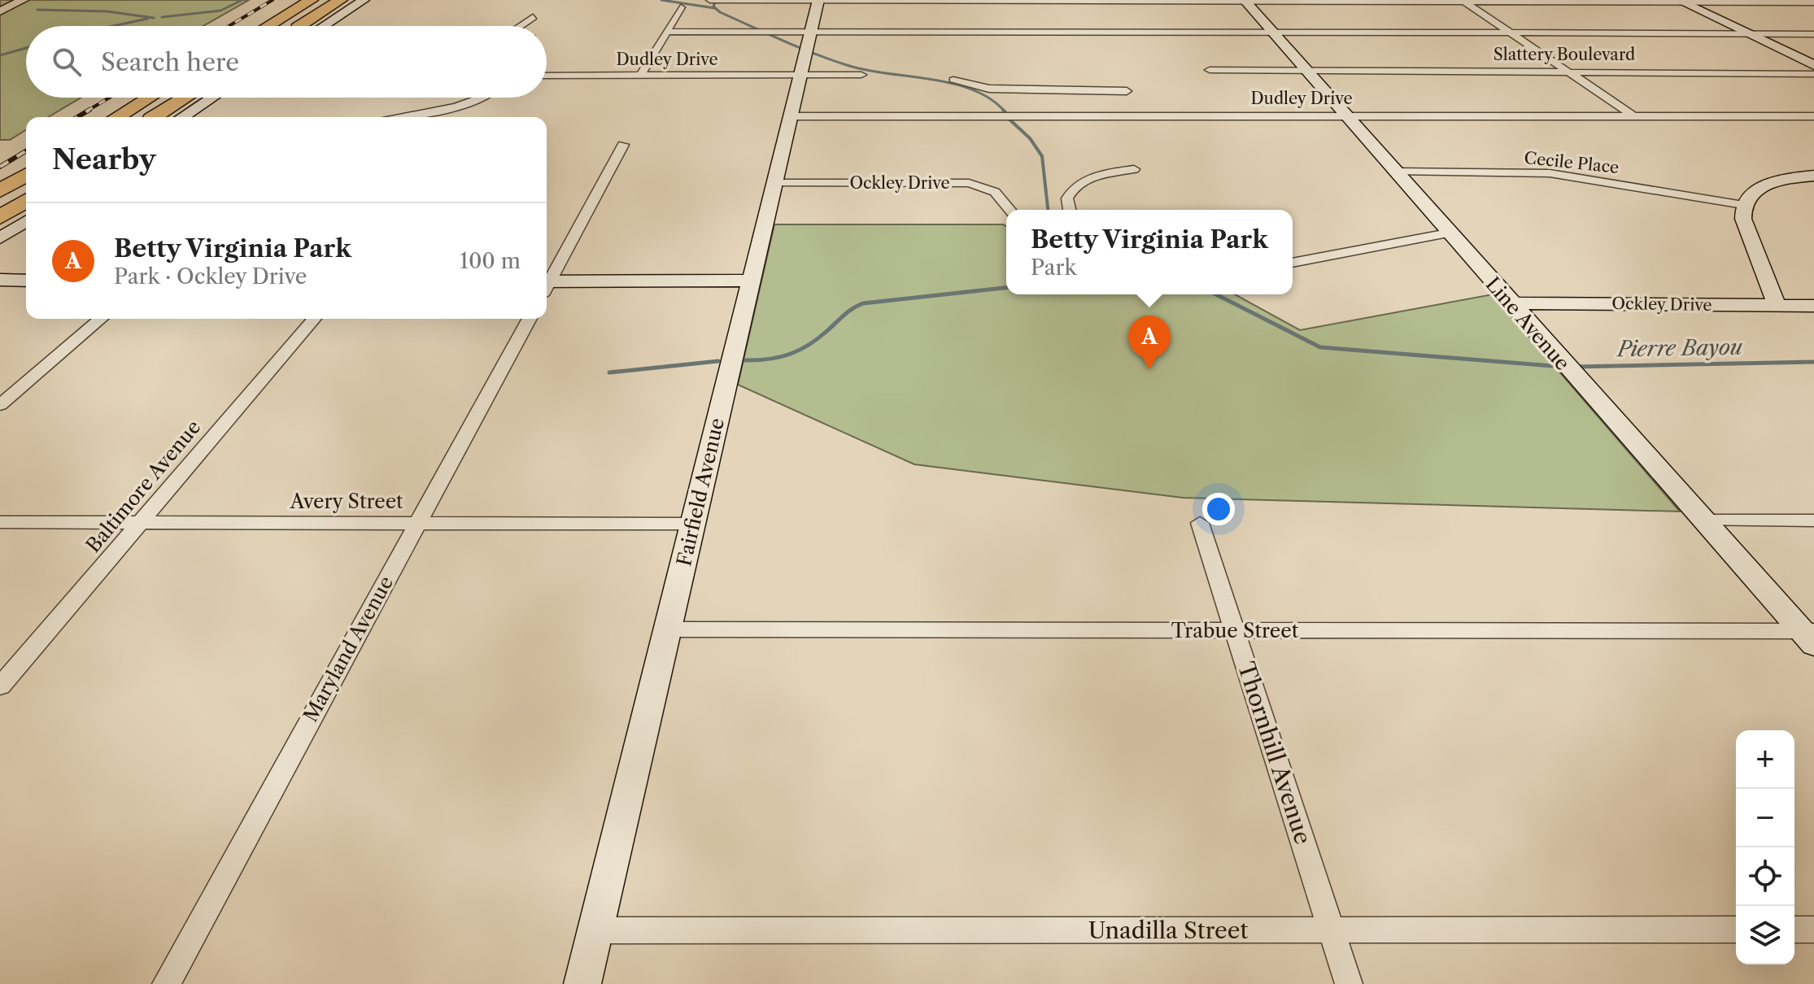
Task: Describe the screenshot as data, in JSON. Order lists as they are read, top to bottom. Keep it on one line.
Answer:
{"streets":{"street":["Slattery Boulevard","Dudley Drive","Cecile Place","Ockley Drive","Line Avenue","Baltimore Avenue","Fairfield Avenue","Avery Street","Trabue Street","Maryland Avenue","Thornhill Avenue","Unadilla Street"]},"crossings":[["Slattery Boulevard","Line Avenue"],["Dudley Drive","Line Avenue"],["Dudley Drive","Fairfield Avenue"],["Cecile Place","Line Avenue"],["Ockley Drive","Line Avenue"],["Ockley Drive","Fairfield Avenue"],["Line Avenue","Trabue Street"],["Baltimore Avenue","Avery Street"],["Fairfield Avenue","Avery Street"],["Fairfield Avenue","Trabue Street"],["Fairfield Avenue","Unadilla Street"],["Avery Street","Maryland Avenue"],["Trabue Street","Thornhill Avenue"],["Thornhill Avenue","Unadilla Street"]],"water":["Pierre Bayou"],"page":{"search":"Search here","heading":"Nearby","list":[{"mark":"A","name":"Betty Virginia Park","note":"Park · Ockley Drive","value":"100 m"}],"popup":["Betty Virginia Park","Park"],"pins":"A","map_buttons":["+","−"]}}
